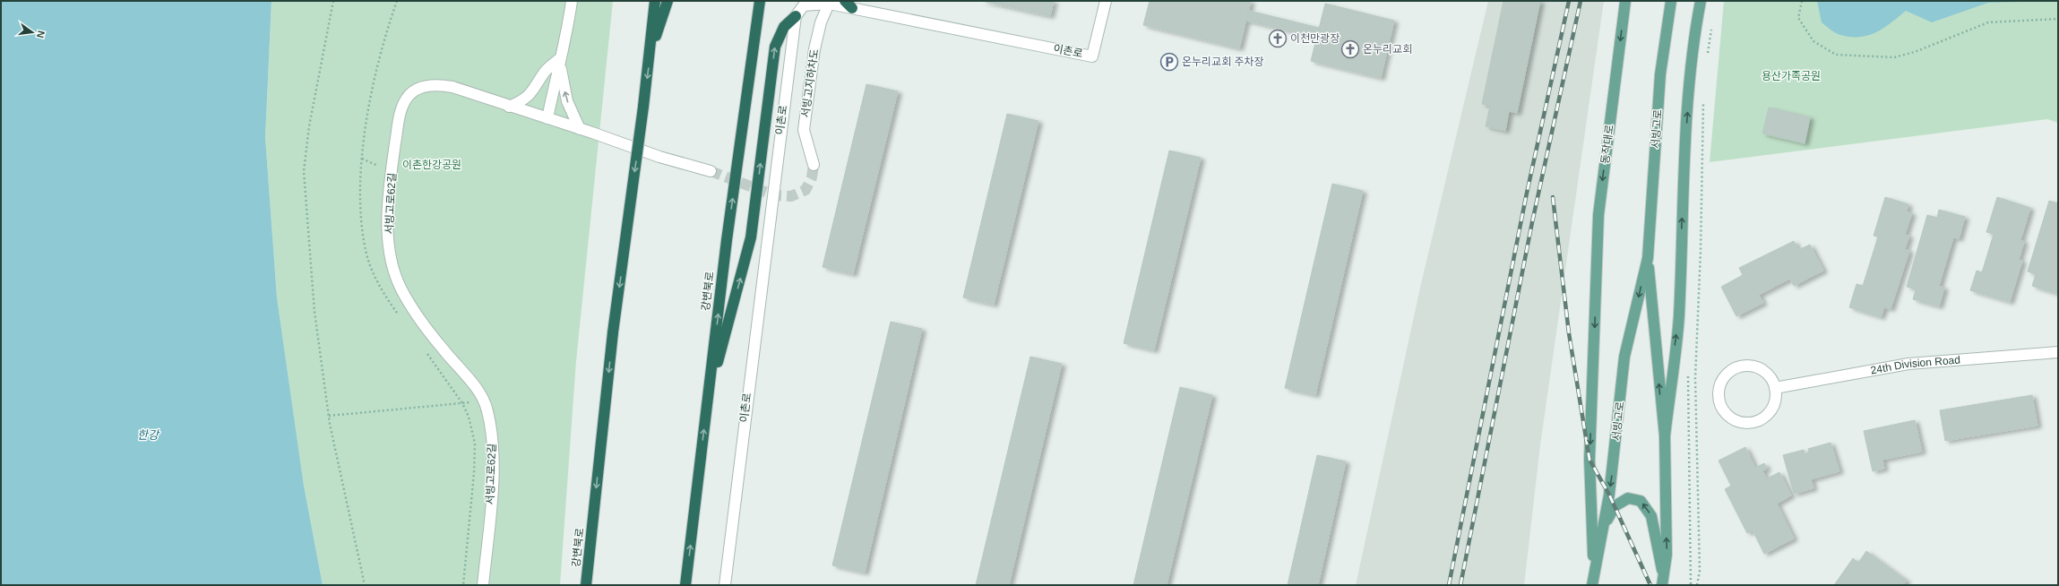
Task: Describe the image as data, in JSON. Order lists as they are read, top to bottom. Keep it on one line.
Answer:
{"streets":{"highway":["강변북로"],"main road":["서빙고로","동작대로"],"street":["이촌로","서빙고지하차도","서빙고로62길","24th Division Road"]},"crossings":[["이촌로","서빙고지하차도"],["서빙고로","동작대로"]],"water":["한강"],"parks":["용산가족공원","이촌한강공원"],"places":{"church":["이천만광장","온누리교회"],"parking":["온누리교회 주차장"]},"north":"right"}
